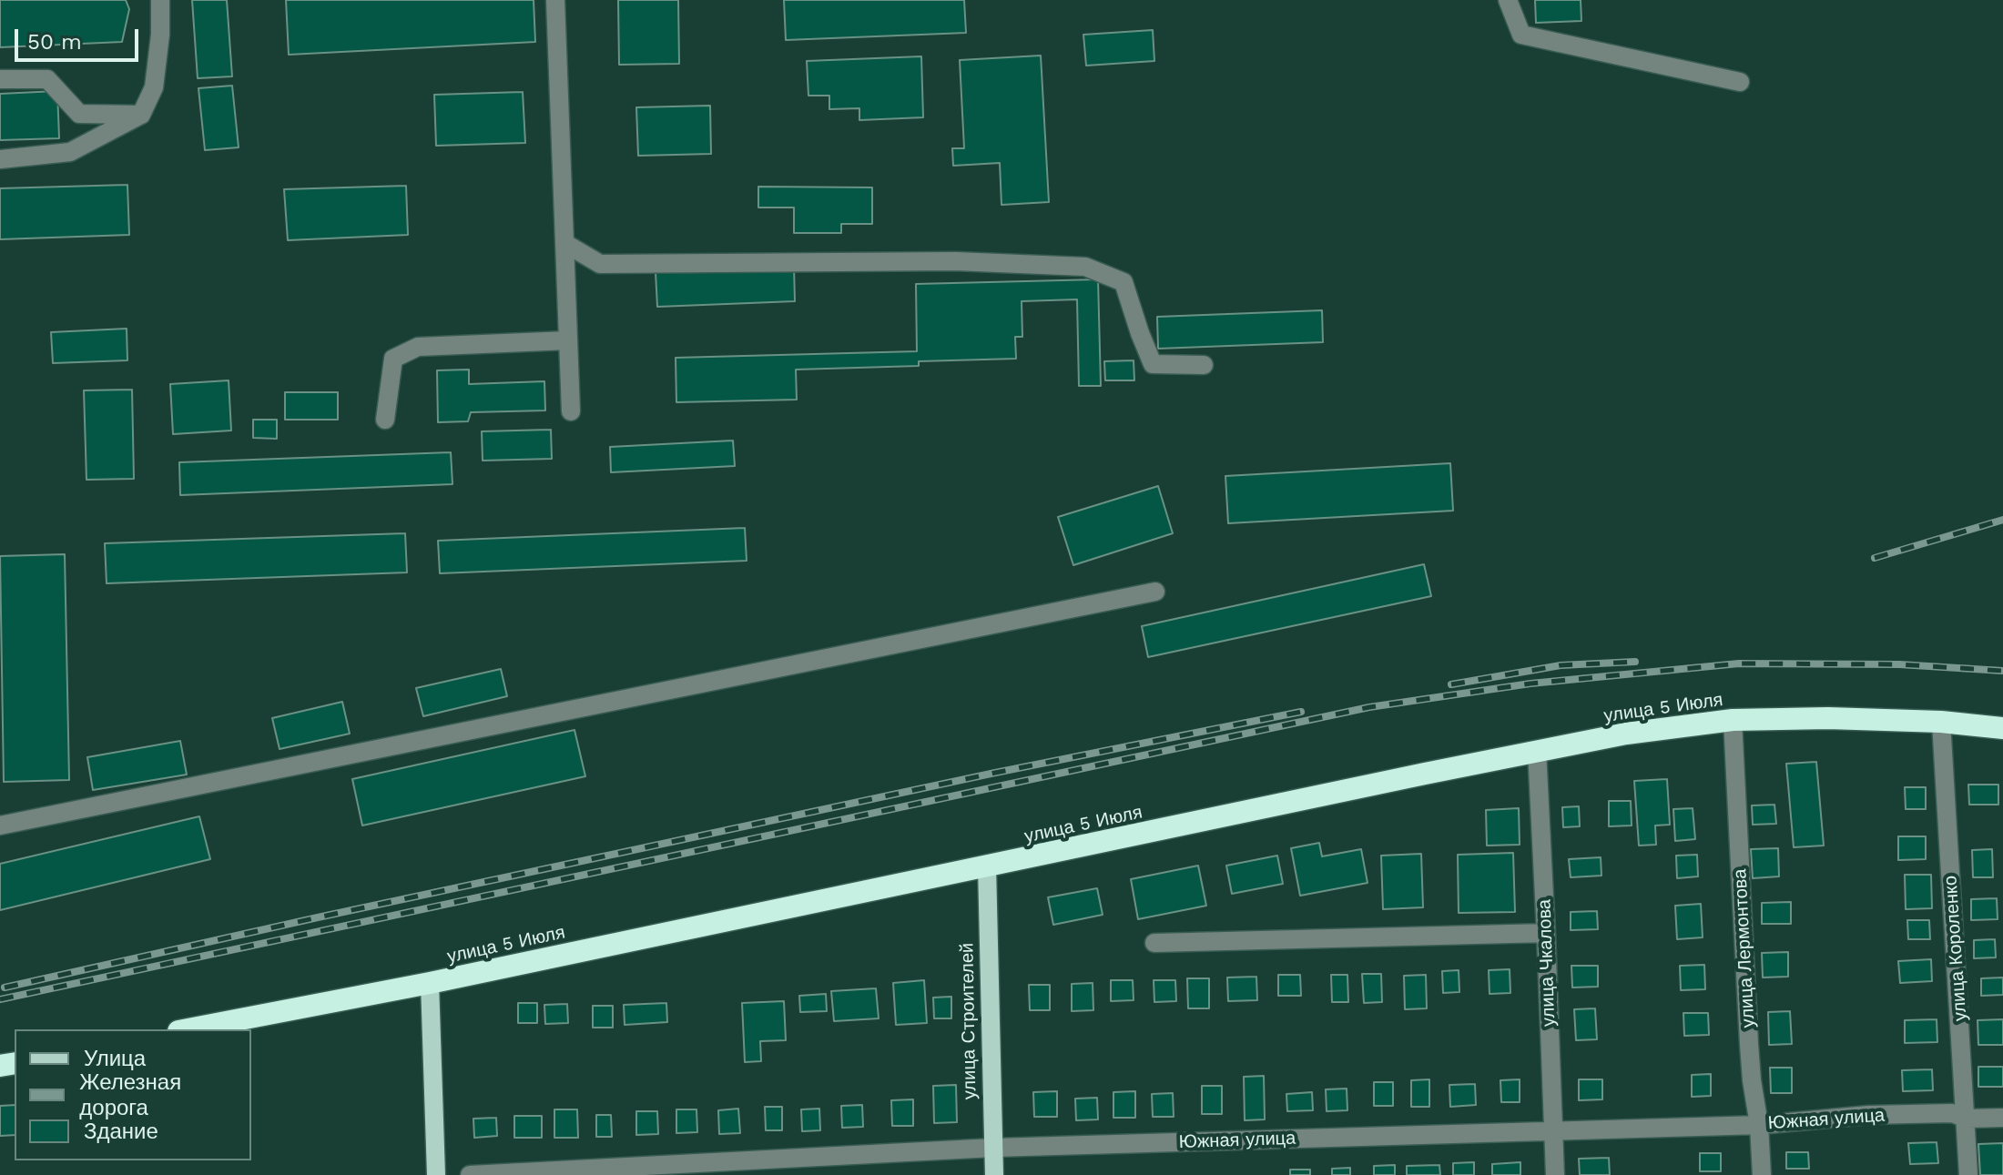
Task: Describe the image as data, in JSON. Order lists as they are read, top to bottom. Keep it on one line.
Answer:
{"streets":{"highway":["улица 5 Июля"],"main road":["улица Строителей"],"street":["улица Лермонтова","улица Короленко","улица Чкалова","Южная улица"]},"crossings":[["улица 5 Июля","улица Лермонтова"],["улица 5 Июля","улица Короленко"],["улица 5 Июля","улица Чкалова"],["улица 5 Июля","улица Строителей"],["улица Лермонтова","Южная улица"],["улица Короленко","Южная улица"],["улица Чкалова","Южная улица"],["улица Строителей","Южная улица"]],"legend":["Улица","Железная дорога","Здание"],"scale_bar":"50 m"}
